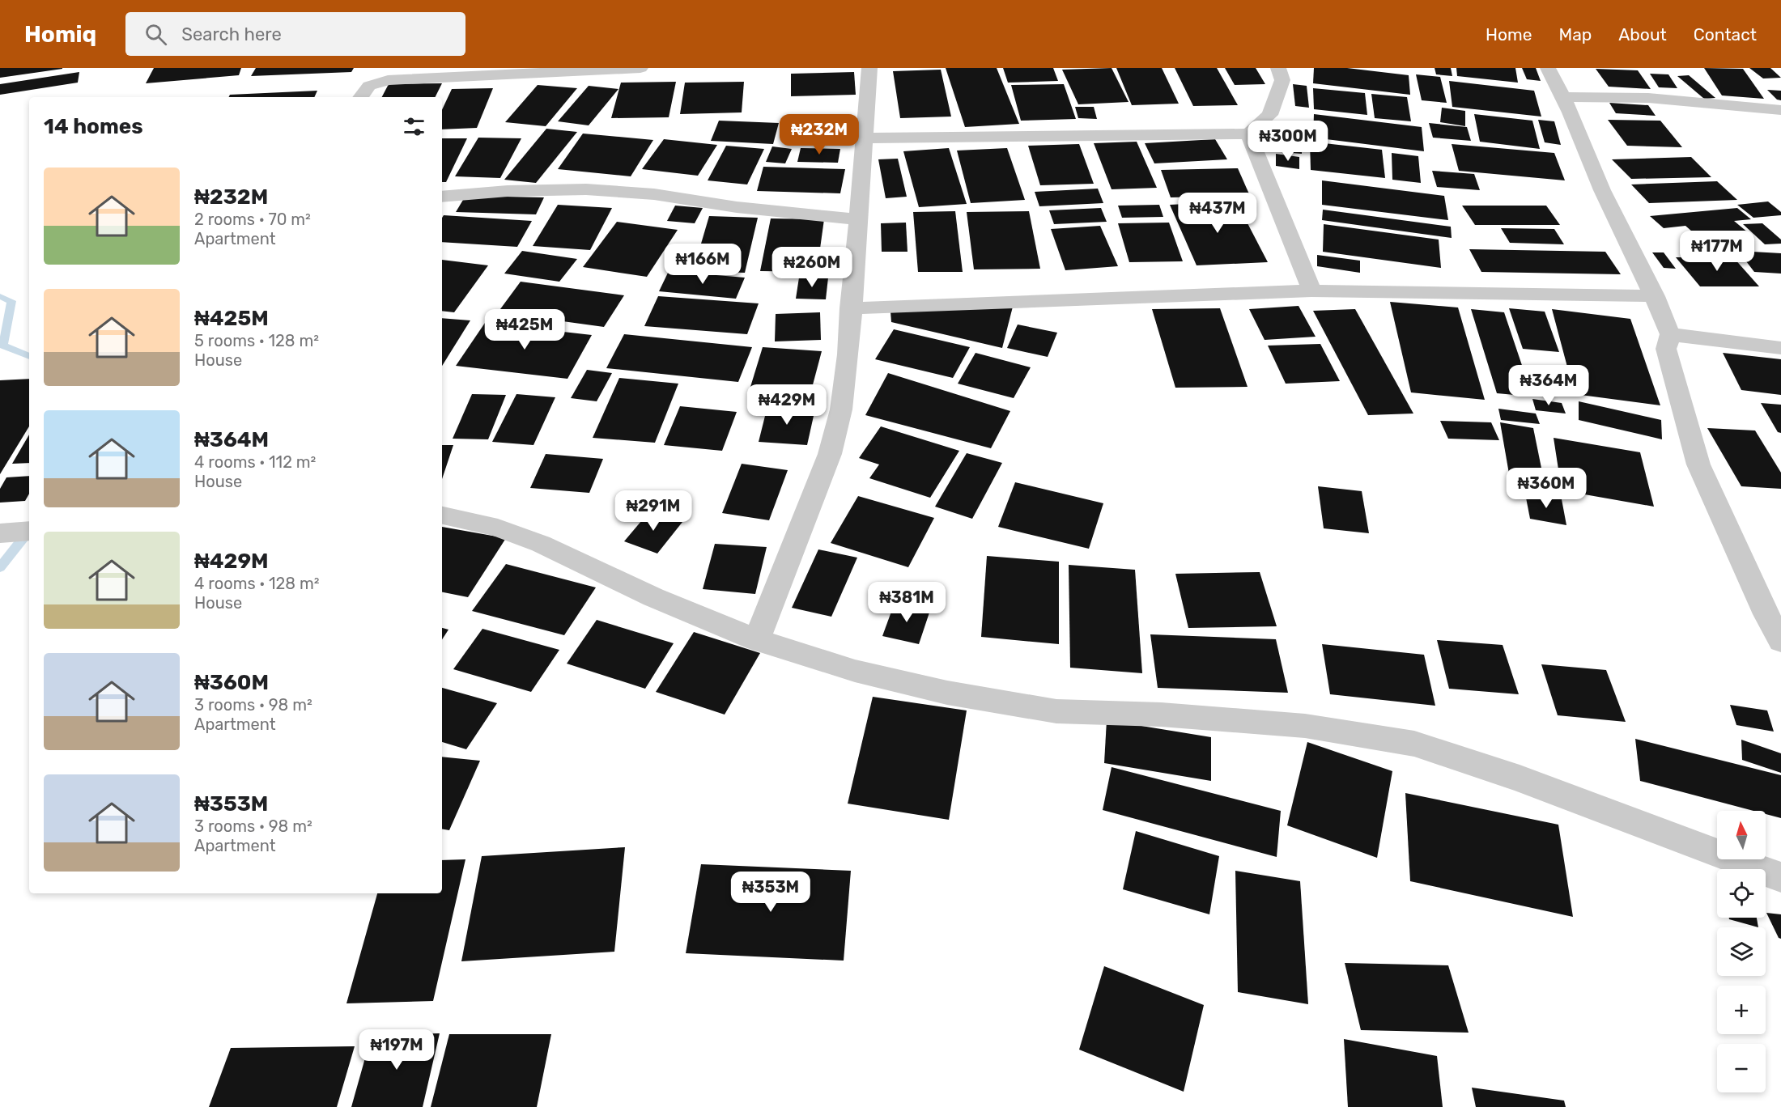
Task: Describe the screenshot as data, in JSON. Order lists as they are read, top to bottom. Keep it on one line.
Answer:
{"north":"top","page":{"header":"Homiq","search":"Search here","nav":["Home","Map","About","Contact"],"heading":"14 homes","price":["₦232M","₦300M","₦437M","₦177M","₦166M","₦260M","₦425M","₦364M","₦429M","₦360M","₦291M","₦381M","₦353M","₦197M"],"list":[{"name":"₦232M","note":"2 rooms · 70 m² · Apartment"},{"name":"₦425M","note":"5 rooms · 128 m² · House"},{"name":"₦364M","note":"4 rooms · 112 m² · House"},{"name":"₦429M","note":"4 rooms · 128 m² · House"},{"name":"₦360M","note":"3 rooms · 98 m² · Apartment"},{"name":"₦353M","note":"3 rooms · 98 m² · Apartment"}],"map_buttons":["+","−"]}}
